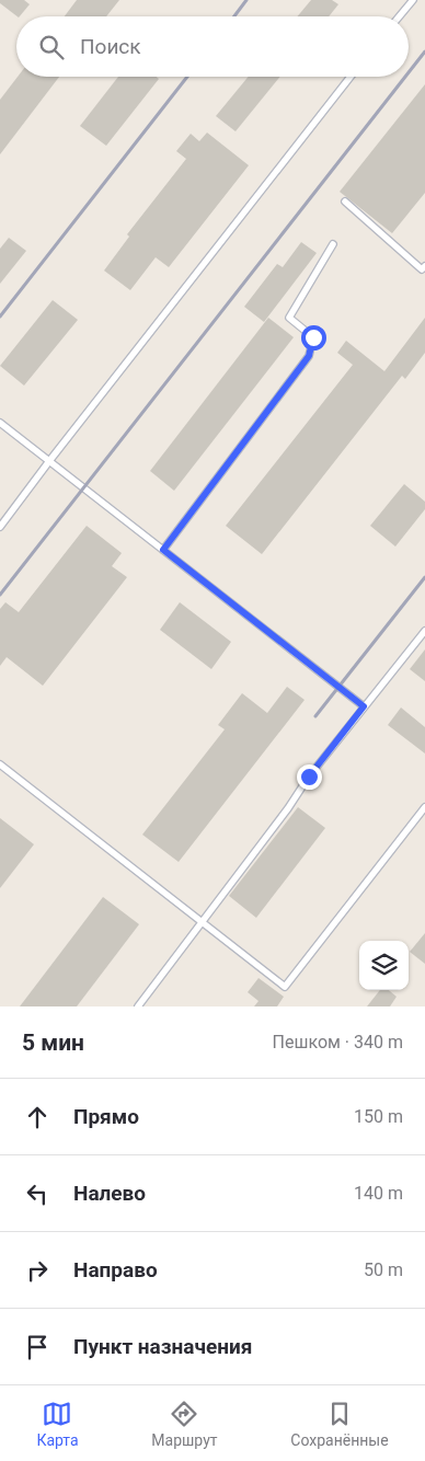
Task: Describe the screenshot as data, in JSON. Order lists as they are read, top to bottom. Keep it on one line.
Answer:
{"page":{"search":"Поиск","heading":["5 мин","Пешком · 340 m"],"list":[["Прямо","150 m"],["Налево","140 m"],["Направо","50 m"],"Пункт назначения"],"nav":["Карта","Маршрут","Сохранённые"]}}
